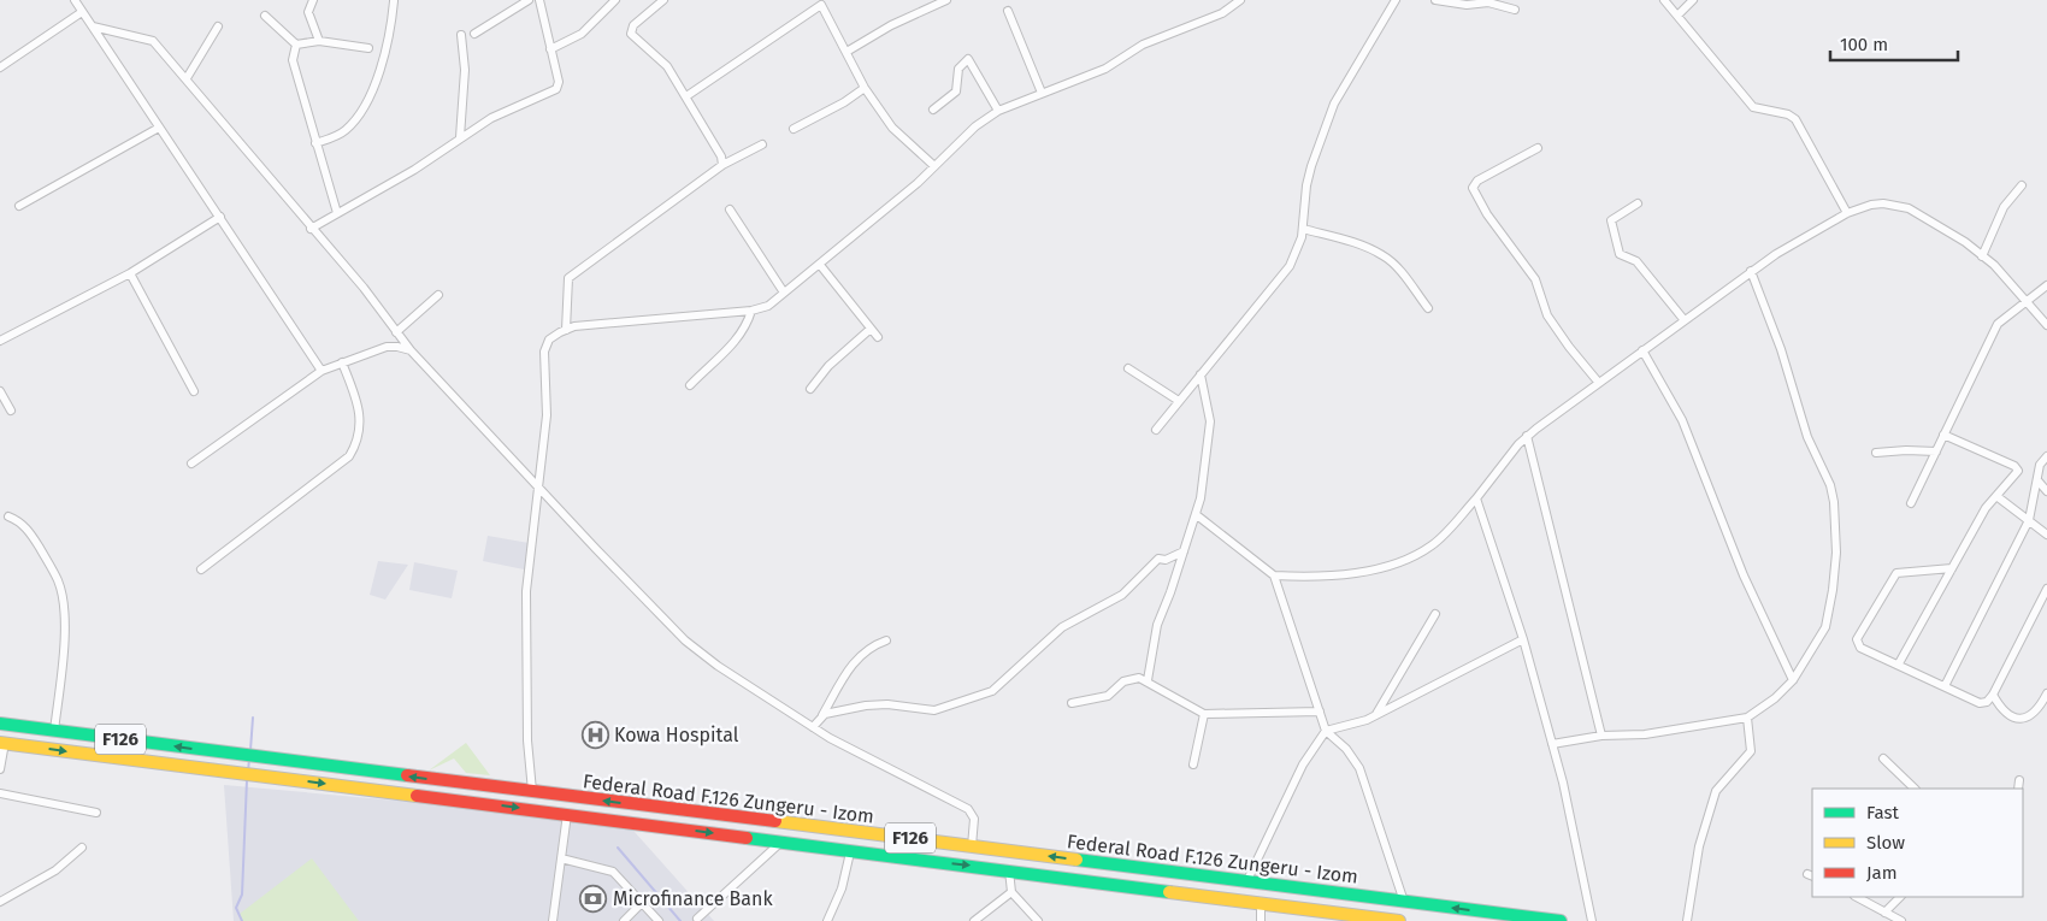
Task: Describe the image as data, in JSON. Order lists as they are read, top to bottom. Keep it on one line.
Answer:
{"streets":{"main road":["F126","Federal Road F.126 Zungeru - Izom"]},"places":{"hospital":["Kowa Hospital"],"bank":["Microfinance Bank"]},"legend":["Fast","Slow","Jam"],"scale_bar":"100 m"}
